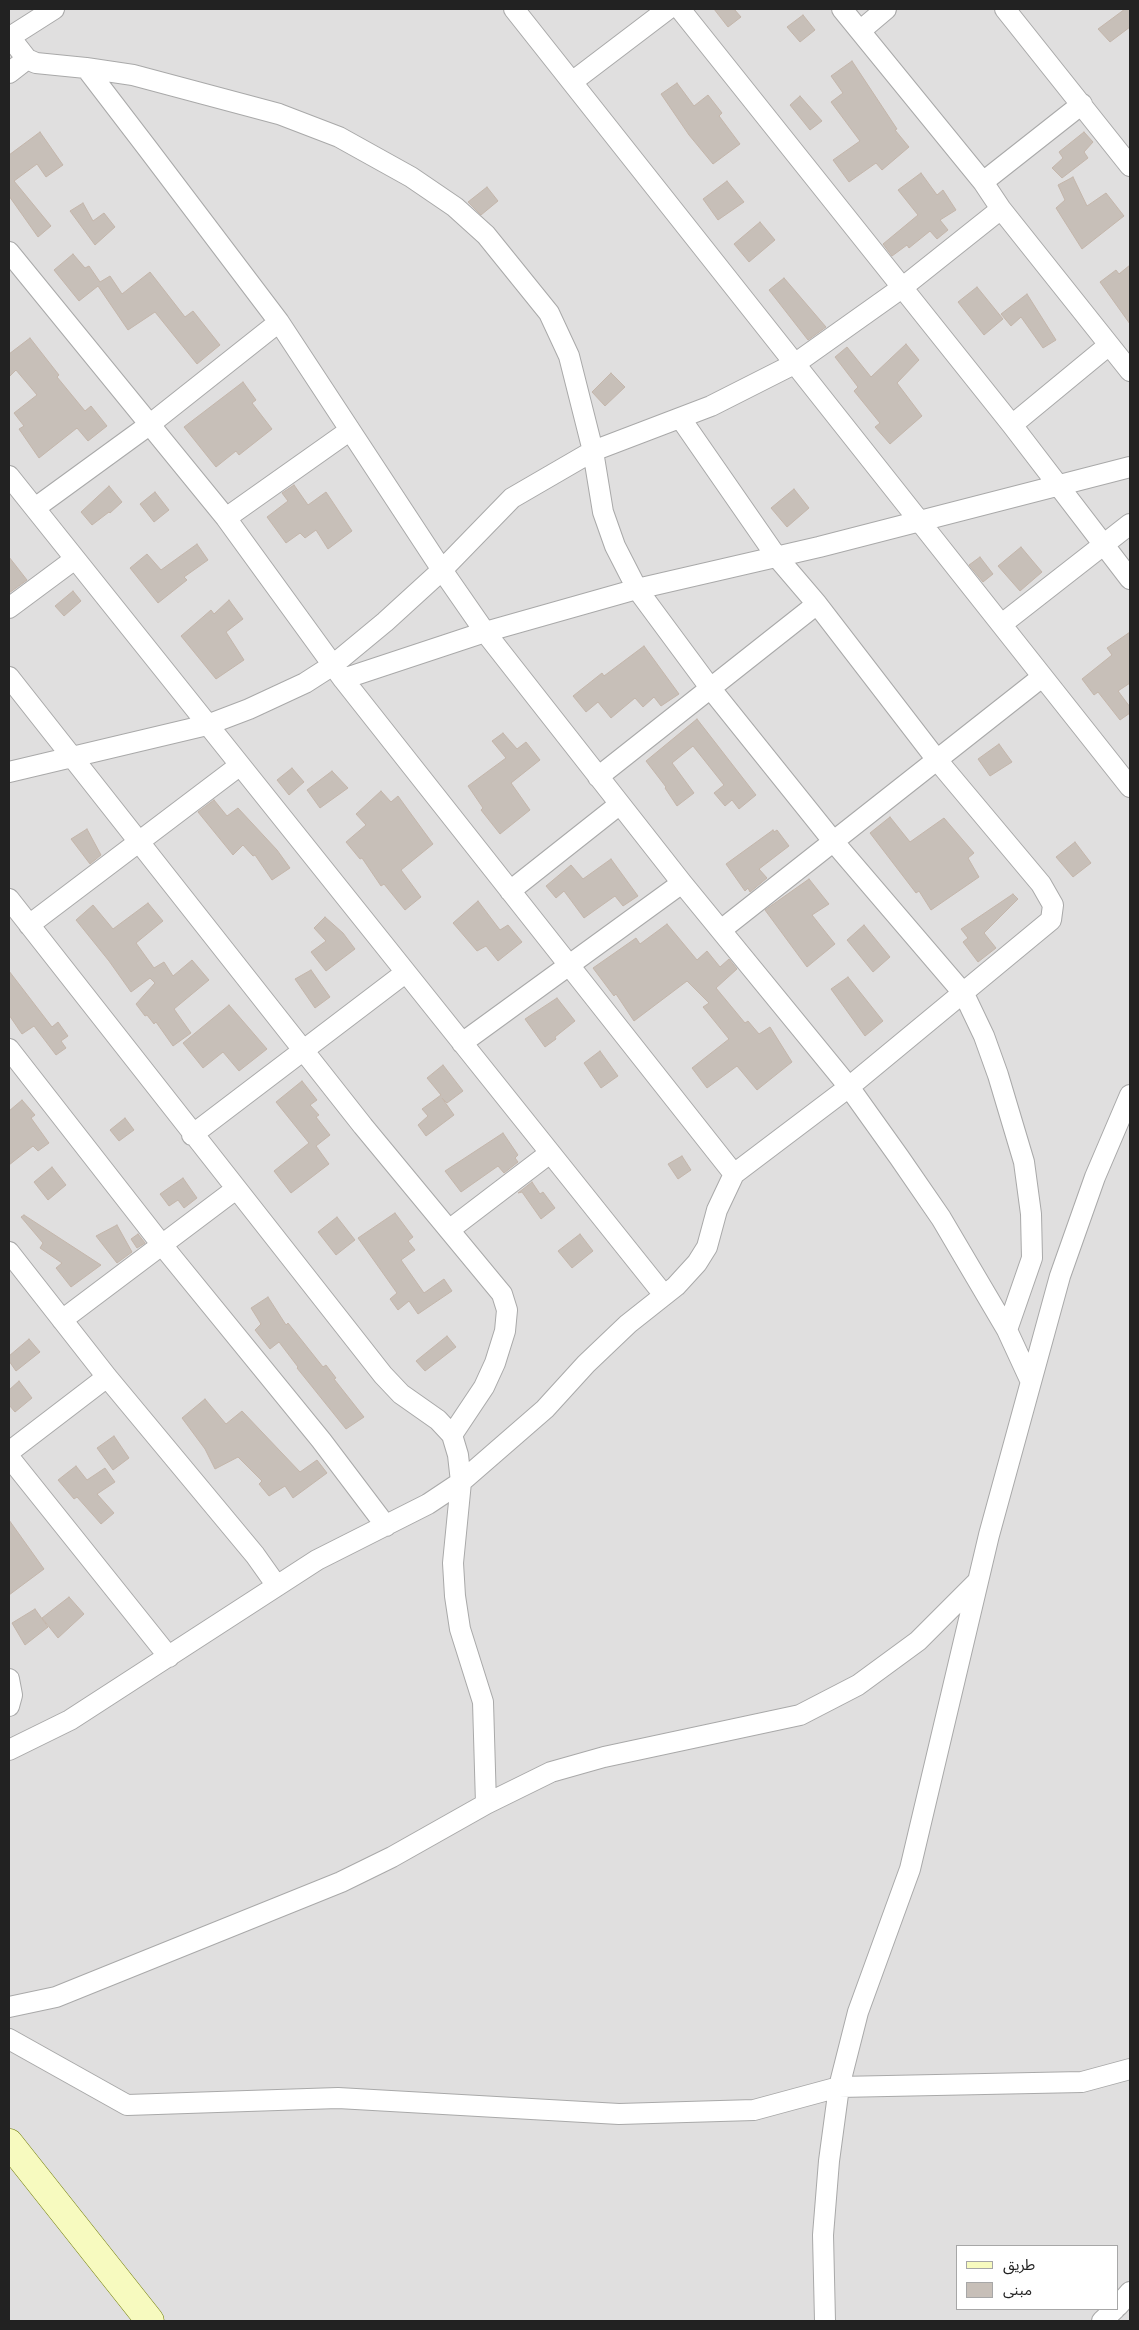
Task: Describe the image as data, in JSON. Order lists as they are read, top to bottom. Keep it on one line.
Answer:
{"legend":["طريق","مبنى"]}
